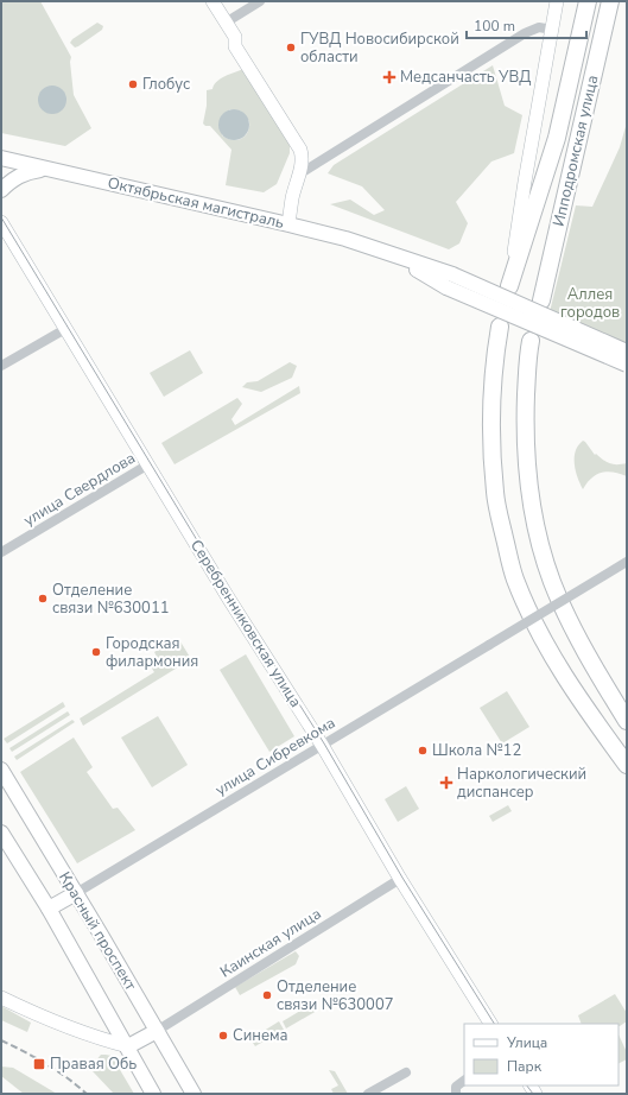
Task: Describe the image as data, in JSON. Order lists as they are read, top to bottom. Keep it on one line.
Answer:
{"streets":{"highway":["Ипподромская улица"],"main road":["Октябрьская магистраль","Красный проспект"],"street":["улица Свердлова","Серебренниковская улица","улица Сибревкома","Каинская улица"]},"crossings":[["улица Свердлова","Серебренниковская улица"],["Серебренниковская улица","улица Сибревкома"],["Серебренниковская улица","Каинская улица"],["улица Сибревкома","Красный проспект"],["Красный проспект","Каинская улица"]],"parks":["Аллея городов"],"places":{"other":["ГУВД Новосибирской области","Глобус","Отделение связи №630011","Городская филармония","Школа №12","Отделение связи №630007","Синема"],"health":["Медсанчасть УВД","Наркологический диспансер"],"transit":["Правая Обь"]},"legend":["Улица","Парк"],"scale_bar":"100 m"}
